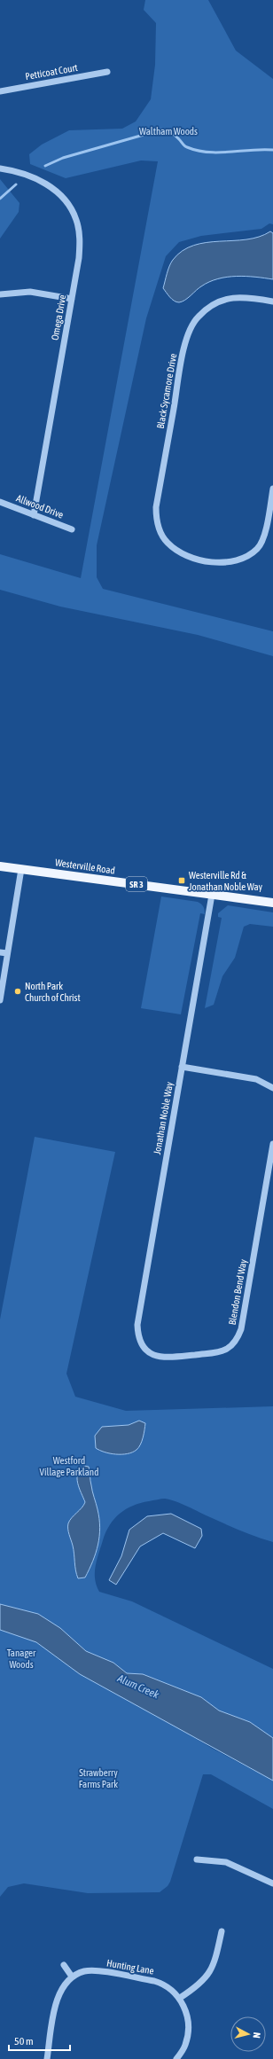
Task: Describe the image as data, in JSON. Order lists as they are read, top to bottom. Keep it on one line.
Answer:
{"streets":{"main road":["Westerville Road","SR 3"],"street":["Petticoat Court","Omega Drive","Black Sycamore Drive","Allwood Drive","Jonathan Noble Way","Blendon Bend Way","Hunting Lane"]},"crossings":[["Omega Drive","Allwood Drive"],["Westerville Road","Jonathan Noble Way"],["Jonathan Noble Way","Blendon Bend Way"]],"water":["Alum Creek"],"parks":["Waltham Woods","Westford Village Parkland","Tanager Woods","Strawberry Farms Park"],"places":{"transit":["Westerville Rd & Jonathan Noble Way"],"other":["North Park Church of Christ"]},"scale_bar":"50 m","north":"right"}
